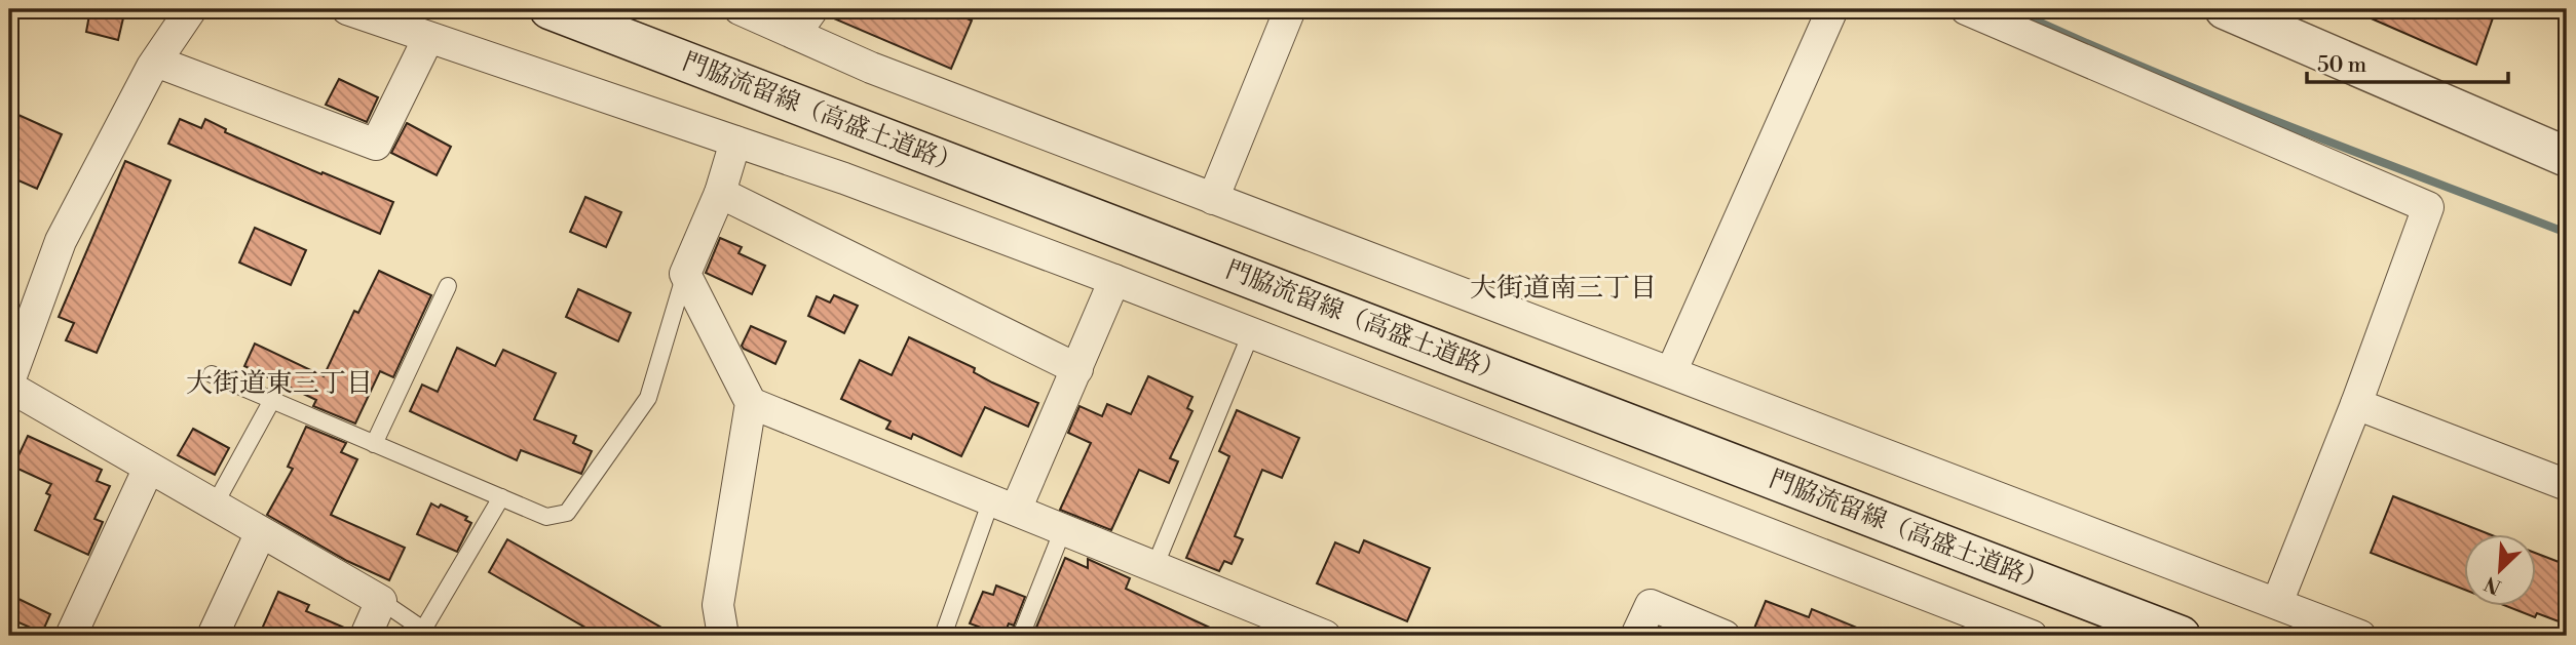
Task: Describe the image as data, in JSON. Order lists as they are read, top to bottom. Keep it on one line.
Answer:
{"streets":{"main road":["門脇流留線（高盛土道路）"]},"districts":["大街道南三丁目","大街道東三丁目"],"scale_bar":"50 m","north":"bottom left"}
